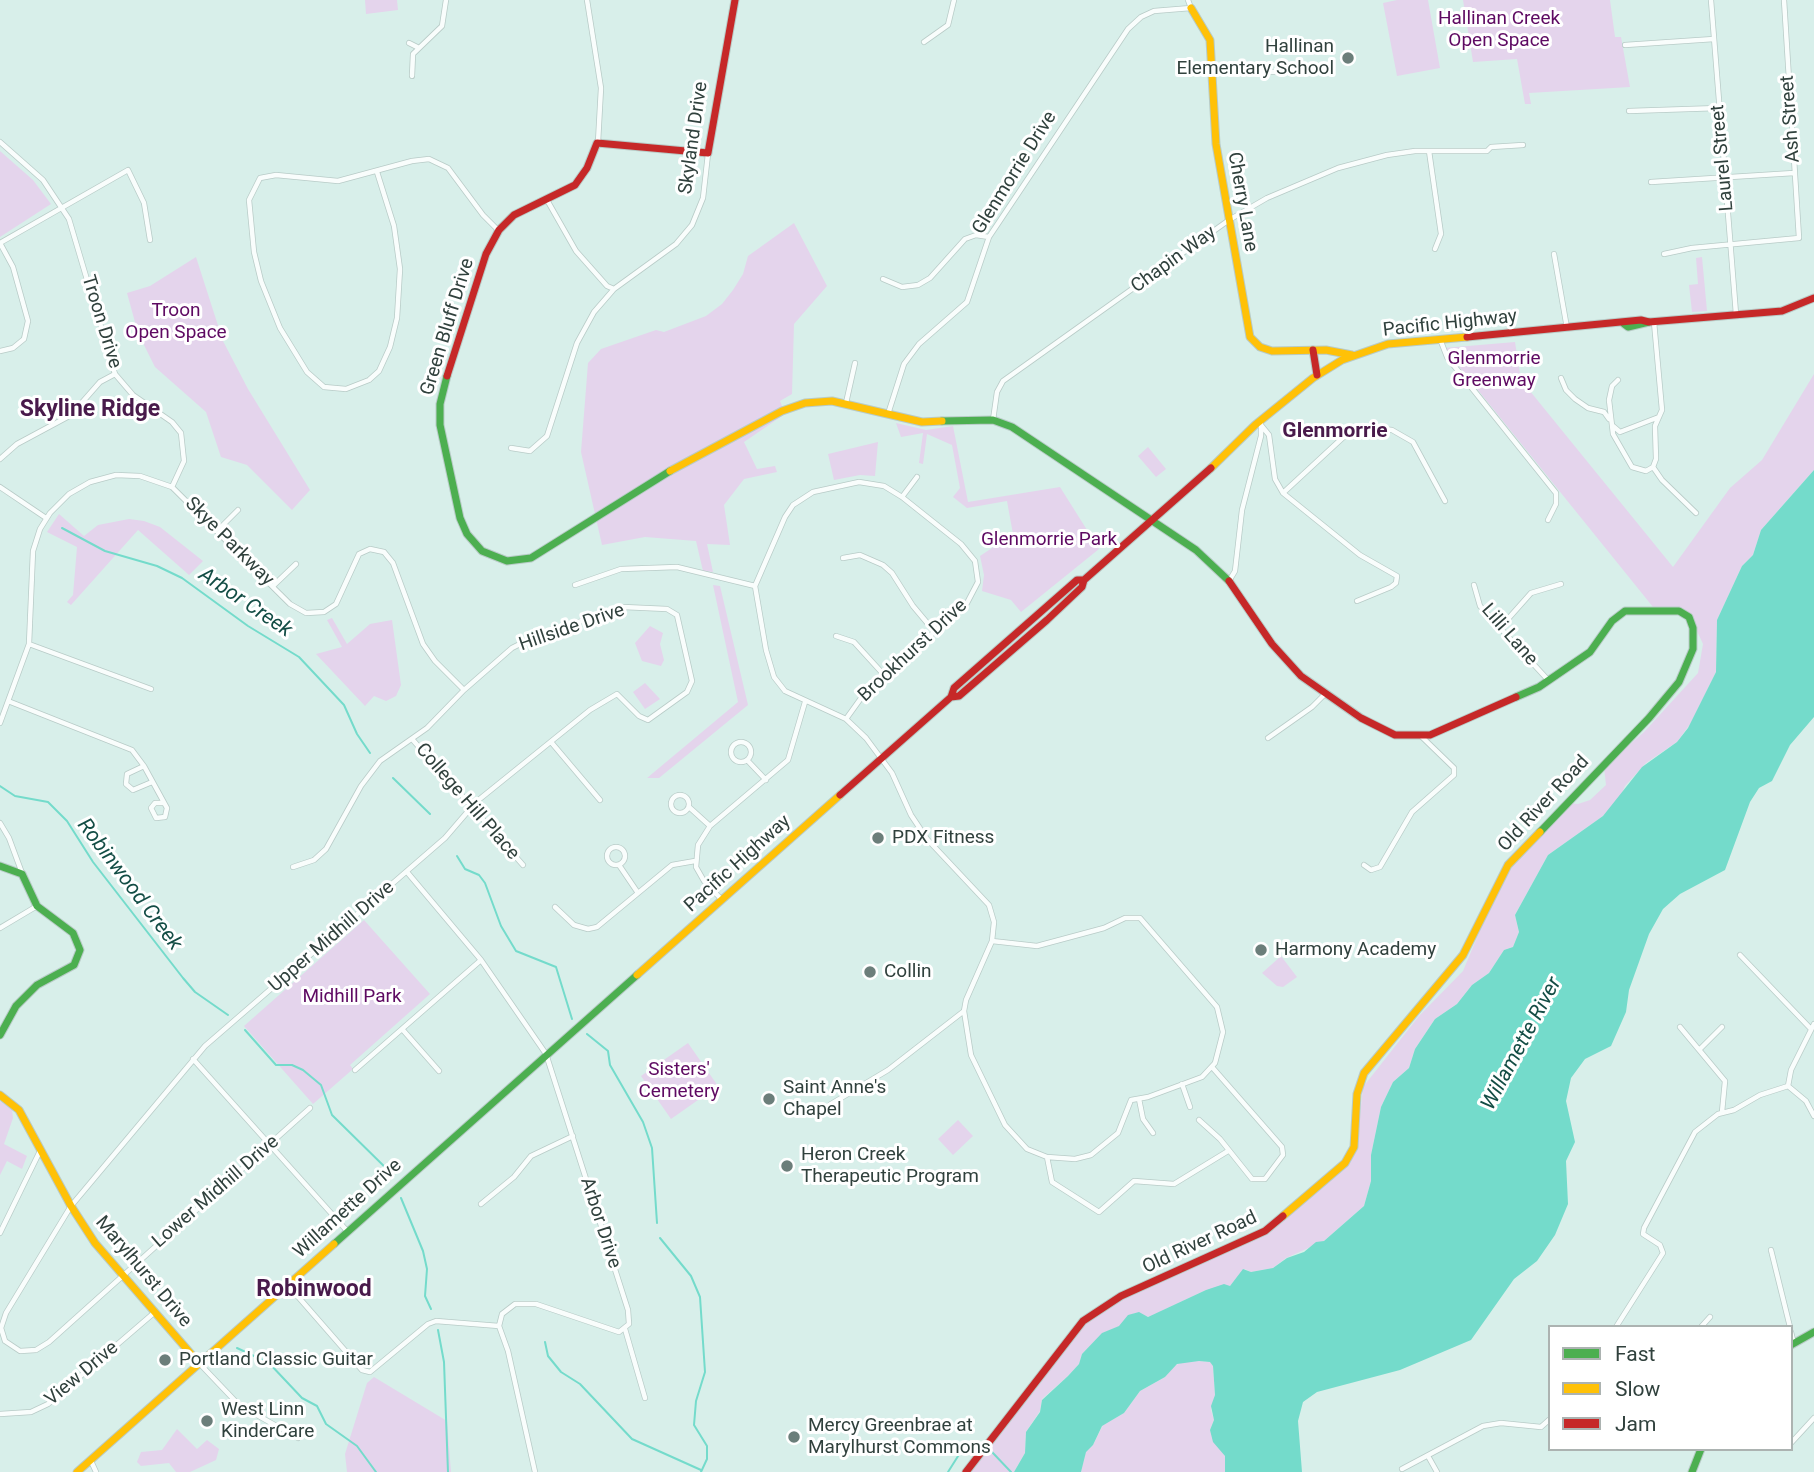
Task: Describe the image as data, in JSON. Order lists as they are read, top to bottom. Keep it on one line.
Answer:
{"streets":{"street":["Ash Street","Skyland Drive","Laurel Street","Glenmorrie Drive","Cherry Lane","Chapin Way","Troon Drive","Pacific Highway","Green Bluff Drive","Skye Parkway","Hillside Drive","Lilli Lane","Brookhurst Drive","College Hill Place","Old River Road","Upper Midhill Drive","Lower Midhill Drive","Willamette Drive","Arbor Drive","Marylhurst Drive","View Drive"]},"crossings":[["Ash Street","Laurel Street"],["Laurel Street","Pacific Highway"],["Glenmorrie Drive","Cherry Lane"],["Glenmorrie Drive","Green Bluff Drive"],["Cherry Lane","Chapin Way"],["Cherry Lane","Pacific Highway"],["Troon Drive","Skye Parkway"],["Pacific Highway","Brookhurst Drive"],["Pacific Highway","Willamette Drive"],["Pacific Highway","Arbor Drive"],["Skye Parkway","Hillside Drive"],["Hillside Drive","College Hill Place"],["Hillside Drive","Upper Midhill Drive"],["Lilli Lane","Old River Road"],["College Hill Place","Upper Midhill Drive"],["Upper Midhill Drive","Lower Midhill Drive"],["Upper Midhill Drive","Arbor Drive"],["Upper Midhill Drive","Marylhurst Drive"],["Lower Midhill Drive","Marylhurst Drive"],["Willamette Drive","Arbor Drive"],["Willamette Drive","Marylhurst Drive"],["Marylhurst Drive","View Drive"]],"districts":["Skyline Ridge","Glenmorrie","Robinwood"],"water":["Arbor Creek","Robinwood Creek","Willamette River"],"parks":["Hallinan Creek Open Space","Troon Open Space","Glenmorrie Greenway","Glenmorrie Park","Midhill Park","Sisters' Cemetery"],"places":["Hallinan Elementary School","PDX Fitness","Harmony Academy","Collin","Saint Anne's Chapel","Heron Creek Therapeutic Program","Portland Classic Guitar","West Linn KinderCare","Mercy Greenbrae at Marylhurst Commons"],"legend":["Fast","Slow","Jam"]}
